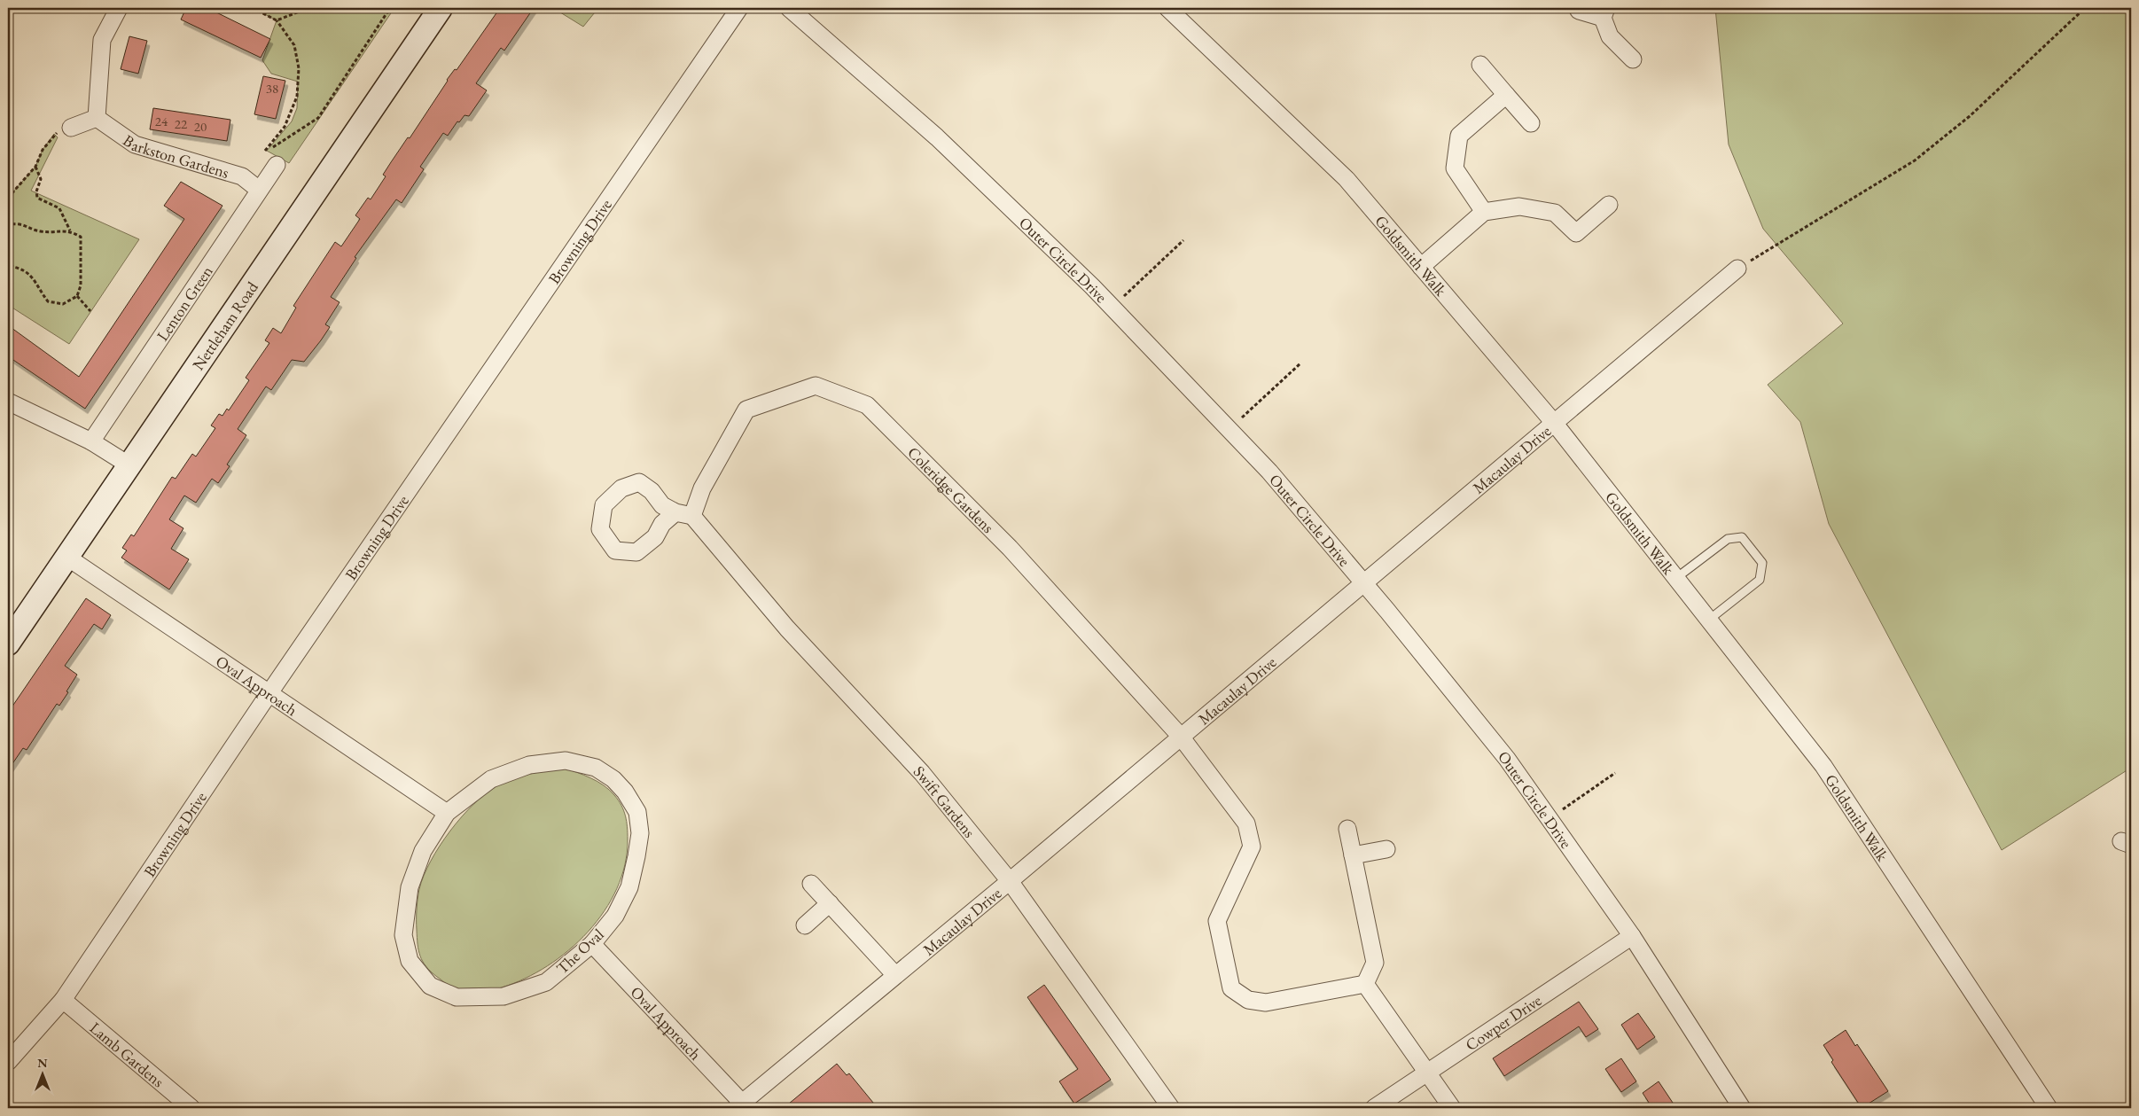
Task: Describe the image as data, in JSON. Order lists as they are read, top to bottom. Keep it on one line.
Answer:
{"streets":{"main road":["Nettleham Road"],"street":["Barkston Gardens","Browning Drive","Goldsmith Walk","Outer Circle Drive","Lenton Green","Macaulay Drive","Coleridge Gardens","Oval Approach","Swift Gardens","The Oval","Cowper Drive","Lamb Gardens"]},"crossings":[["Barkston Gardens","Lenton Green"],["Browning Drive","Oval Approach"],["Browning Drive","Lamb Gardens"],["Goldsmith Walk","Macaulay Drive"],["Outer Circle Drive","Macaulay Drive"],["Outer Circle Drive","Cowper Drive"],["Nettleham Road","Oval Approach"],["Macaulay Drive","Coleridge Gardens"],["Macaulay Drive","Oval Approach"],["Macaulay Drive","Swift Gardens"],["Coleridge Gardens","Swift Gardens"],["Oval Approach","The Oval"]],"house_numbers":["38","24","22","20"],"north":"top"}
